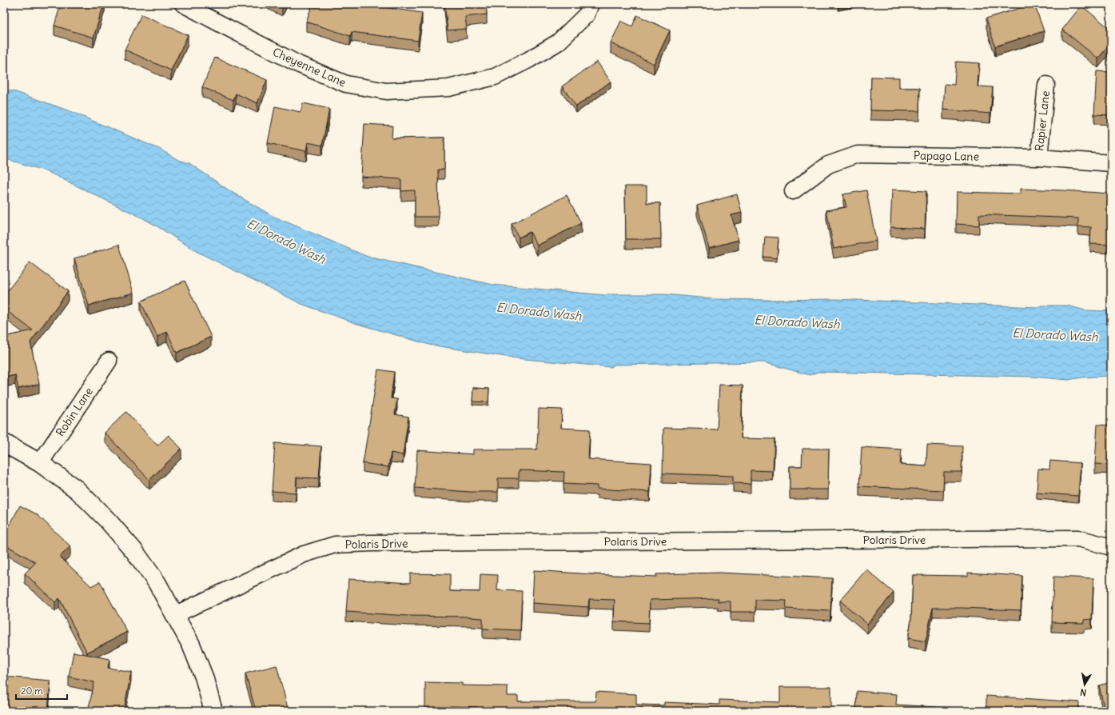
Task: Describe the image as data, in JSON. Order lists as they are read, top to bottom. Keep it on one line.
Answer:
{"streets":{"street":["Cheyenne Lane","Rapier Lane","Papago Lane","Robin Lane","Polaris Drive"]},"crossings":[["Rapier Lane","Papago Lane"]],"water":["El Dorado Wash"],"scale_bar":"20 m","north":"bottom"}
